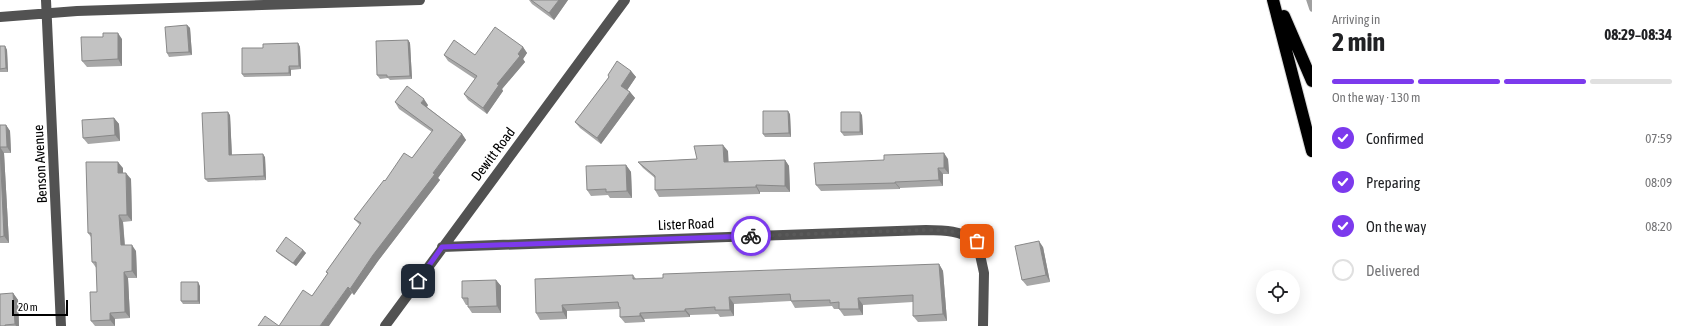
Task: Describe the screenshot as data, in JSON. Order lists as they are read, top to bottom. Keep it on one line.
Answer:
{"streets":{"street":["Dewitt Road","Benson Avenue","Lister Road"]},"crossings":[["Dewitt Road","Lister Road"]],"scale_bar":"20 m","page":{"heading":["2 min","Arriving in","08:29–08:34"],"bar":"On the way · 130 m","list":[["Confirmed","07:59"],["Preparing","08:09"],["On the way","08:20"],"Delivered"],"scale":"20 m"}}
